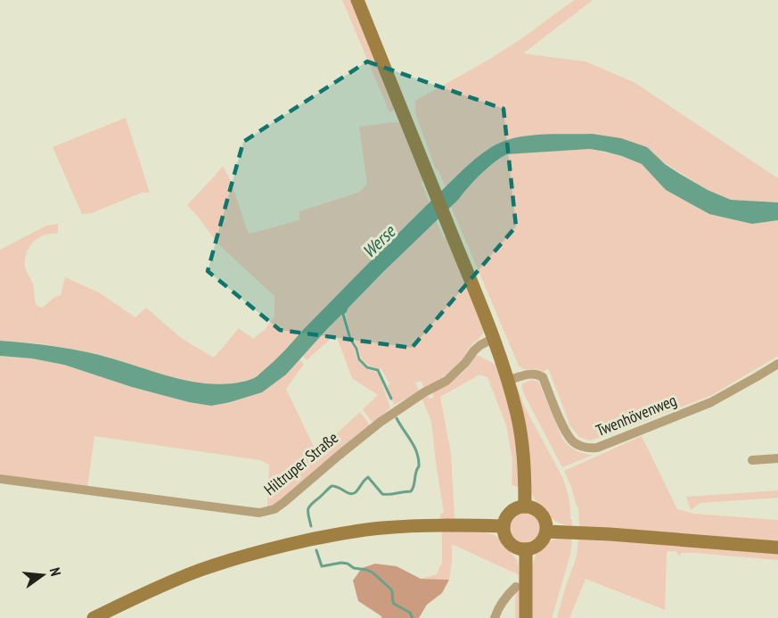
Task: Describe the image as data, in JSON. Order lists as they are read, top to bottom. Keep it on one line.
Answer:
{"streets":{"street":["Twenhövenweg","Hiltruper Straße"]},"water":["Werse"],"north":"right"}
